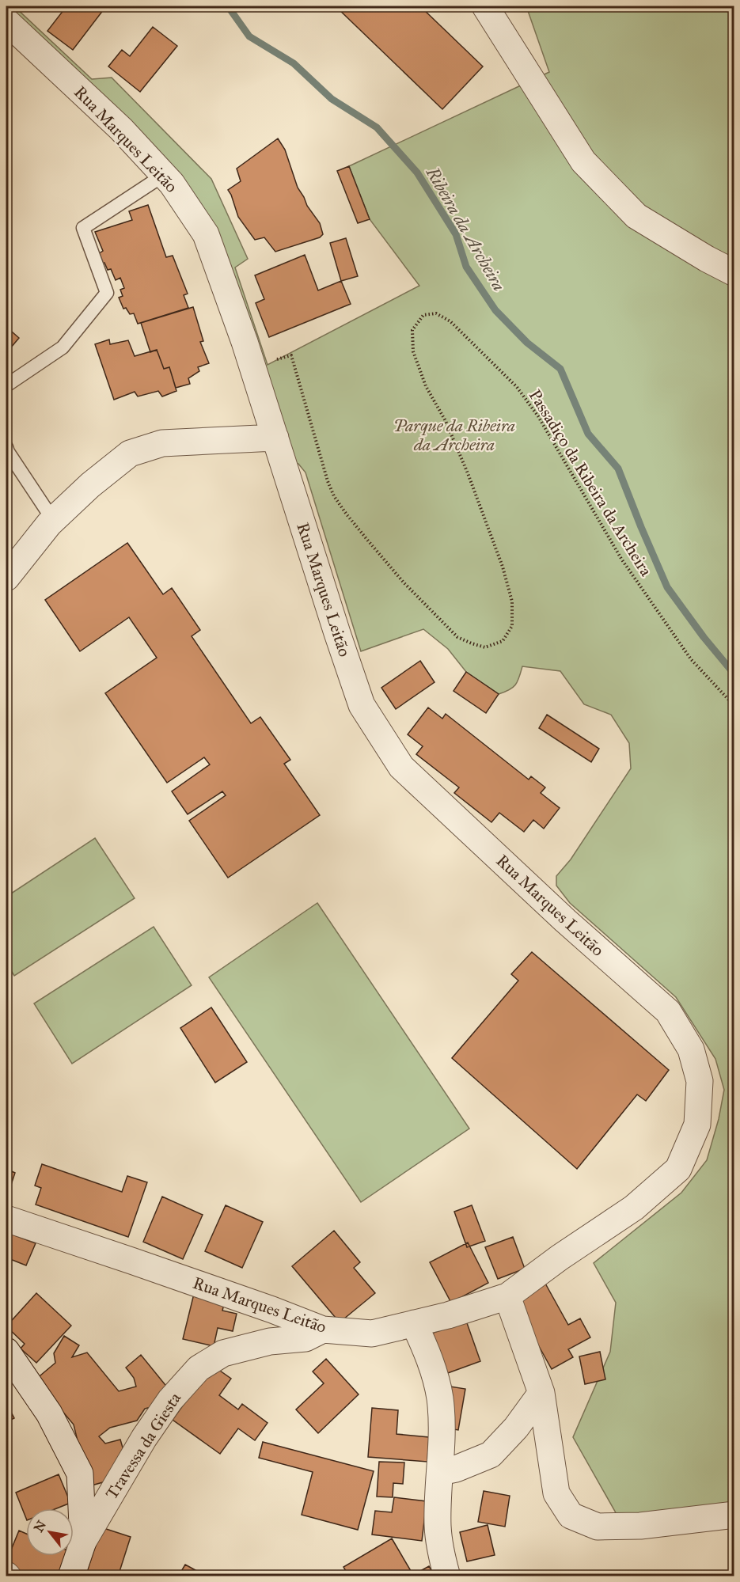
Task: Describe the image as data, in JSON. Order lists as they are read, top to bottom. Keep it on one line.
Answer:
{"streets":{"street":["Rua Marques Leitão","Travessa da Giesta"],"path":["Passadiço da Ribeira da Archeira"]},"crossings":[["Rua Marques Leitão","Travessa da Giesta"]],"water":["Ribeira da Archeira"],"parks":["Parque da Ribeira da Archeira"],"north":"top left"}
